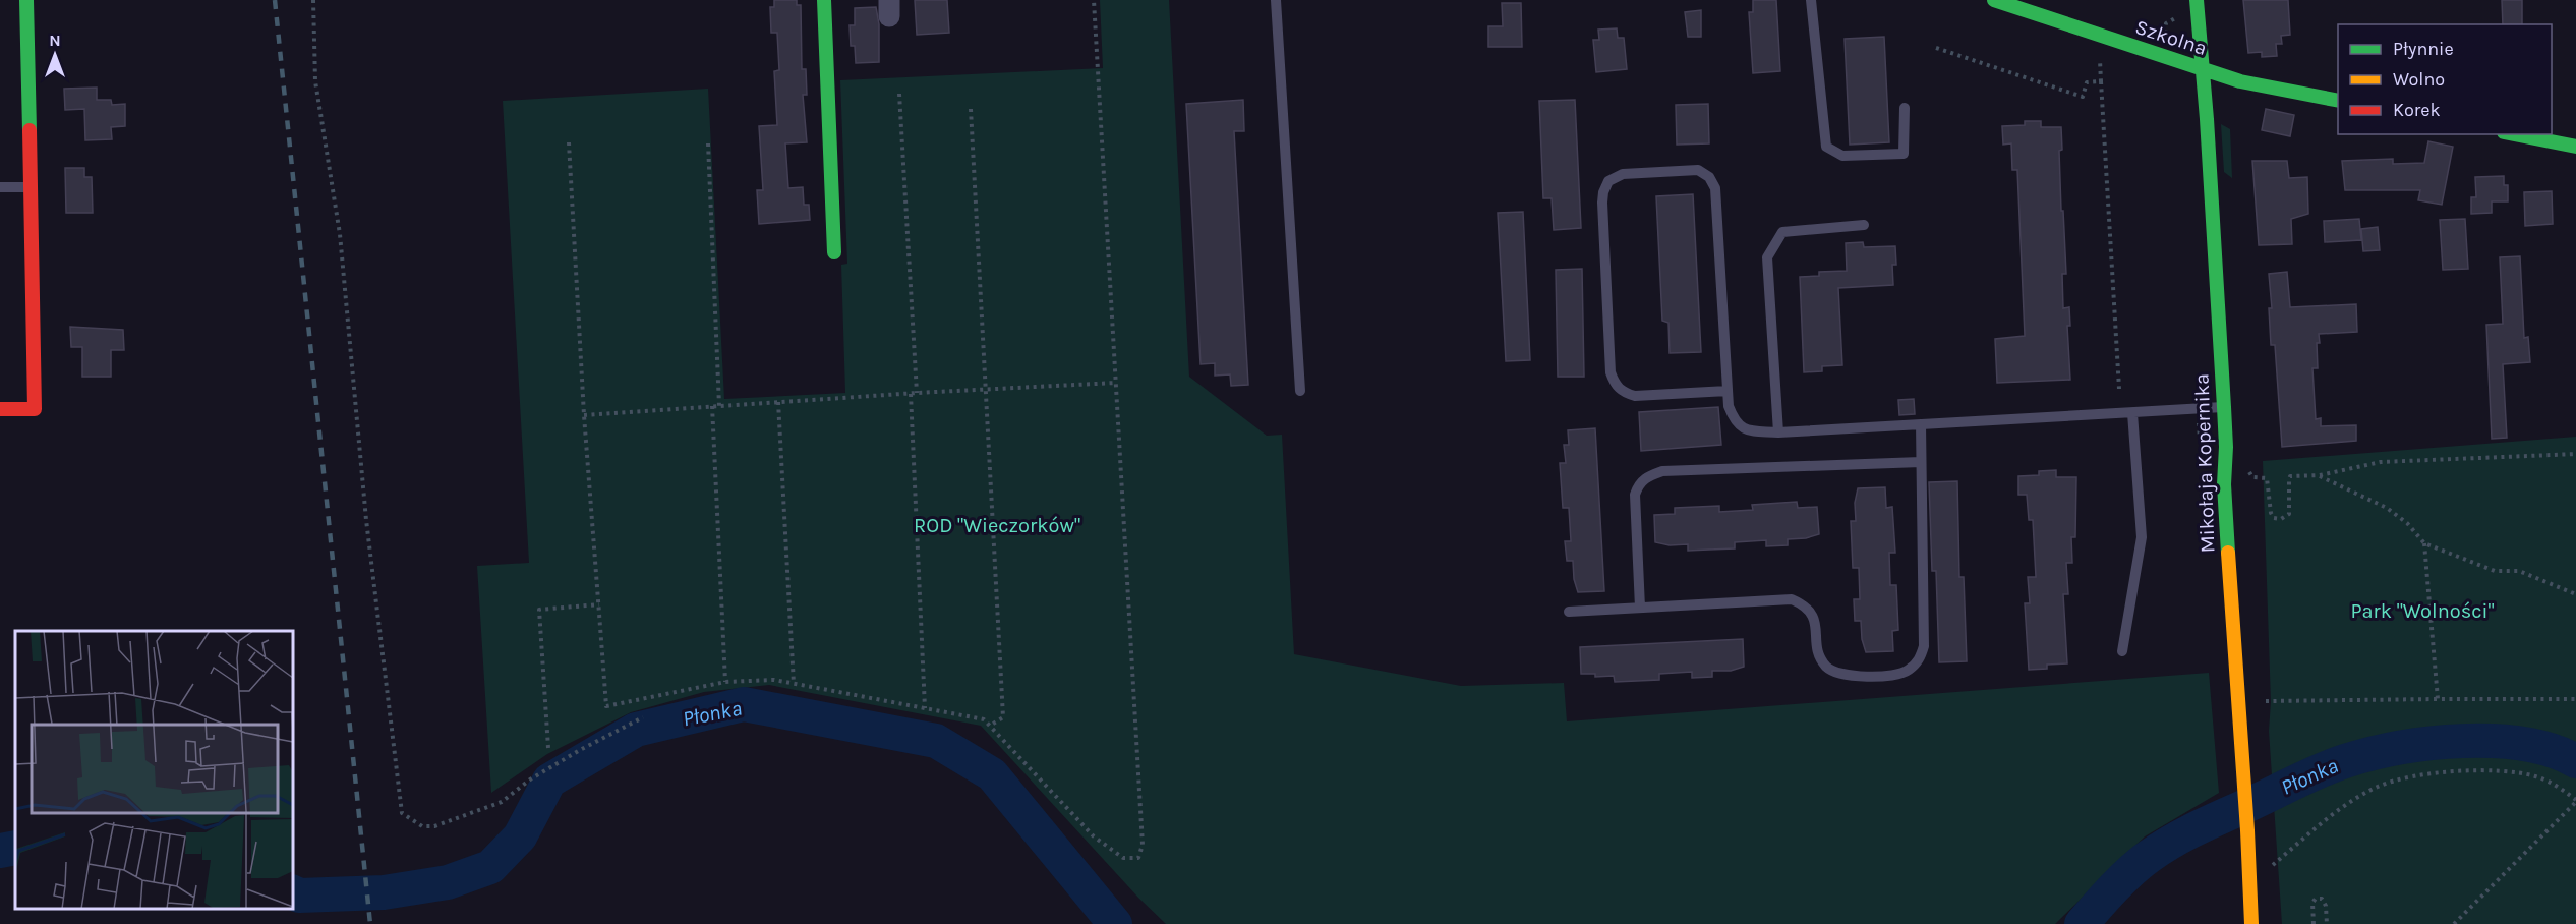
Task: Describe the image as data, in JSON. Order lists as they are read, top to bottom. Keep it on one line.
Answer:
{"streets":{"street":["Szkolna","Mikołaja Kopernika"]},"crossings":[["Szkolna","Mikołaja Kopernika"]],"water":["Płonka"],"parks":["ROD \"Wieczorków\"","Park \"Wolności\""],"legend":["Płynnie","Wolno","Korek"],"north":"top"}
